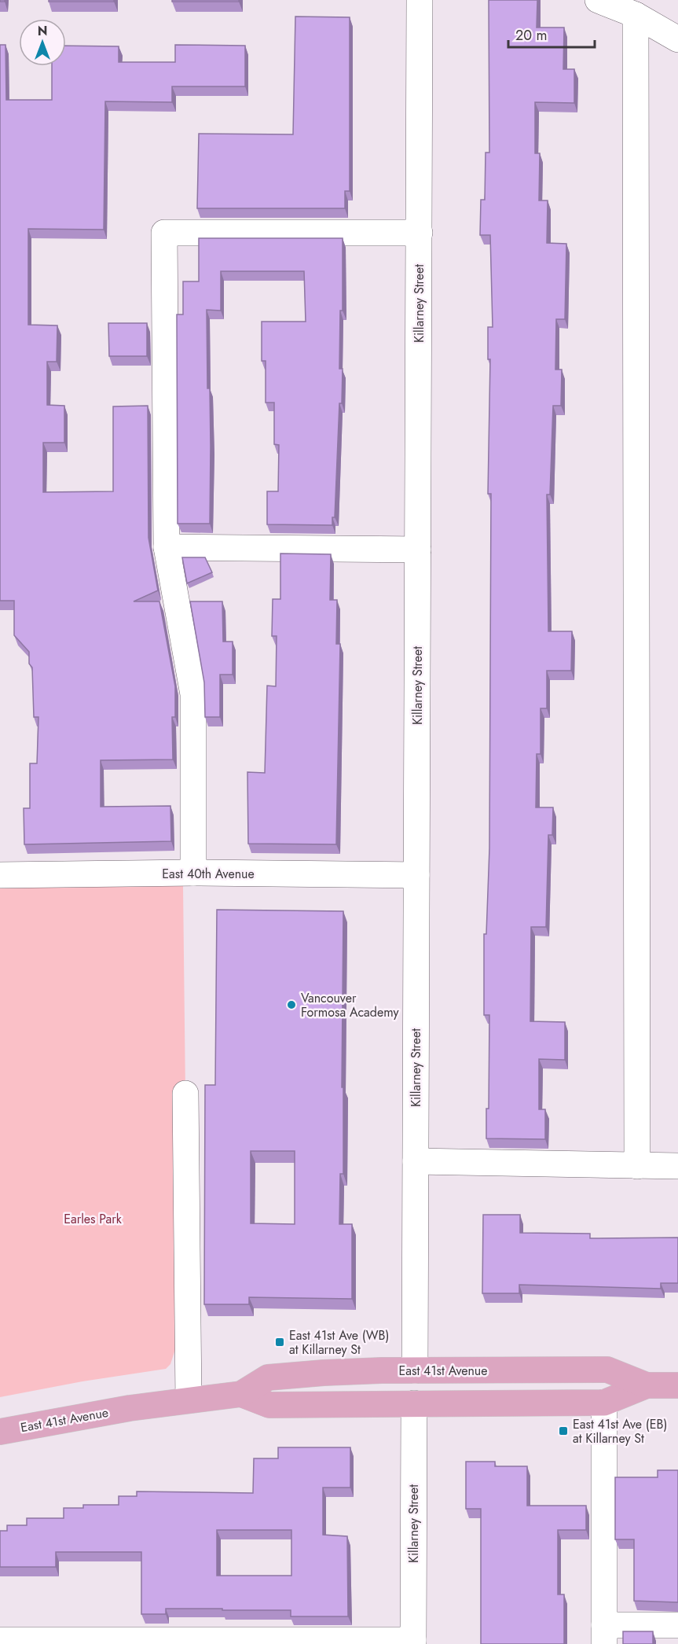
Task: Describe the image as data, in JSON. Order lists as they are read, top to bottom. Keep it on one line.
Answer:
{"streets":{"main road":["East 41st Avenue"],"street":["Killarney Street","East 40th Avenue"]},"crossings":[["Killarney Street","East 40th Avenue"],["Killarney Street","East 41st Avenue"]],"parks":["Earles Park"],"places":{"other":["Vancouver Formosa Academy"],"transit":["East 41st Ave (WB) at Killarney St","East 41st Ave (EB) at Killarney St"]},"scale_bar":"20 m","north":"top"}
